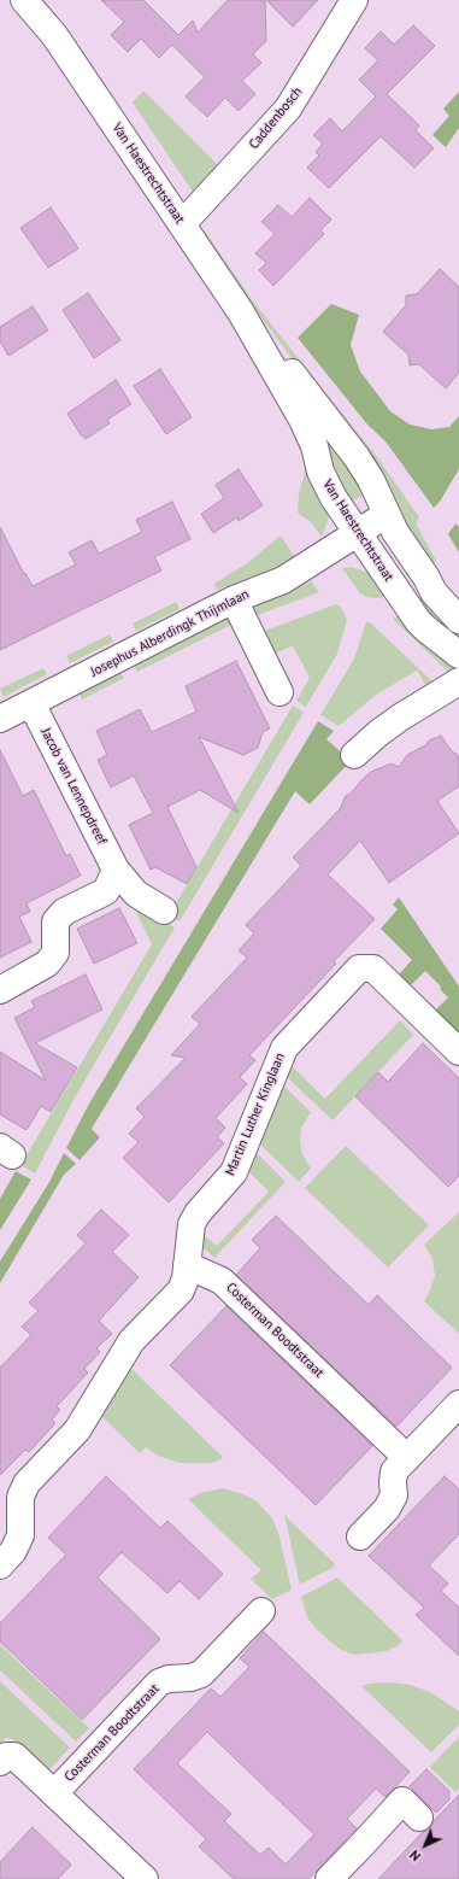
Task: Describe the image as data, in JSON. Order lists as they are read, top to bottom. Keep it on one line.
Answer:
{"streets":{"street":["Caddenbosch","Van Haestrechtstraat","Josephus Alberdingk Thijmlaan","Jacob van Lennepdreef","Martin Luther Kinglaan","Costerman Boodtstraat"]},"crossings":[["Caddenbosch","Van Haestrechtstraat"],["Van Haestrechtstraat","Josephus Alberdingk Thijmlaan"],["Josephus Alberdingk Thijmlaan","Jacob van Lennepdreef"],["Martin Luther Kinglaan","Costerman Boodtstraat"]],"north":"bottom left"}
